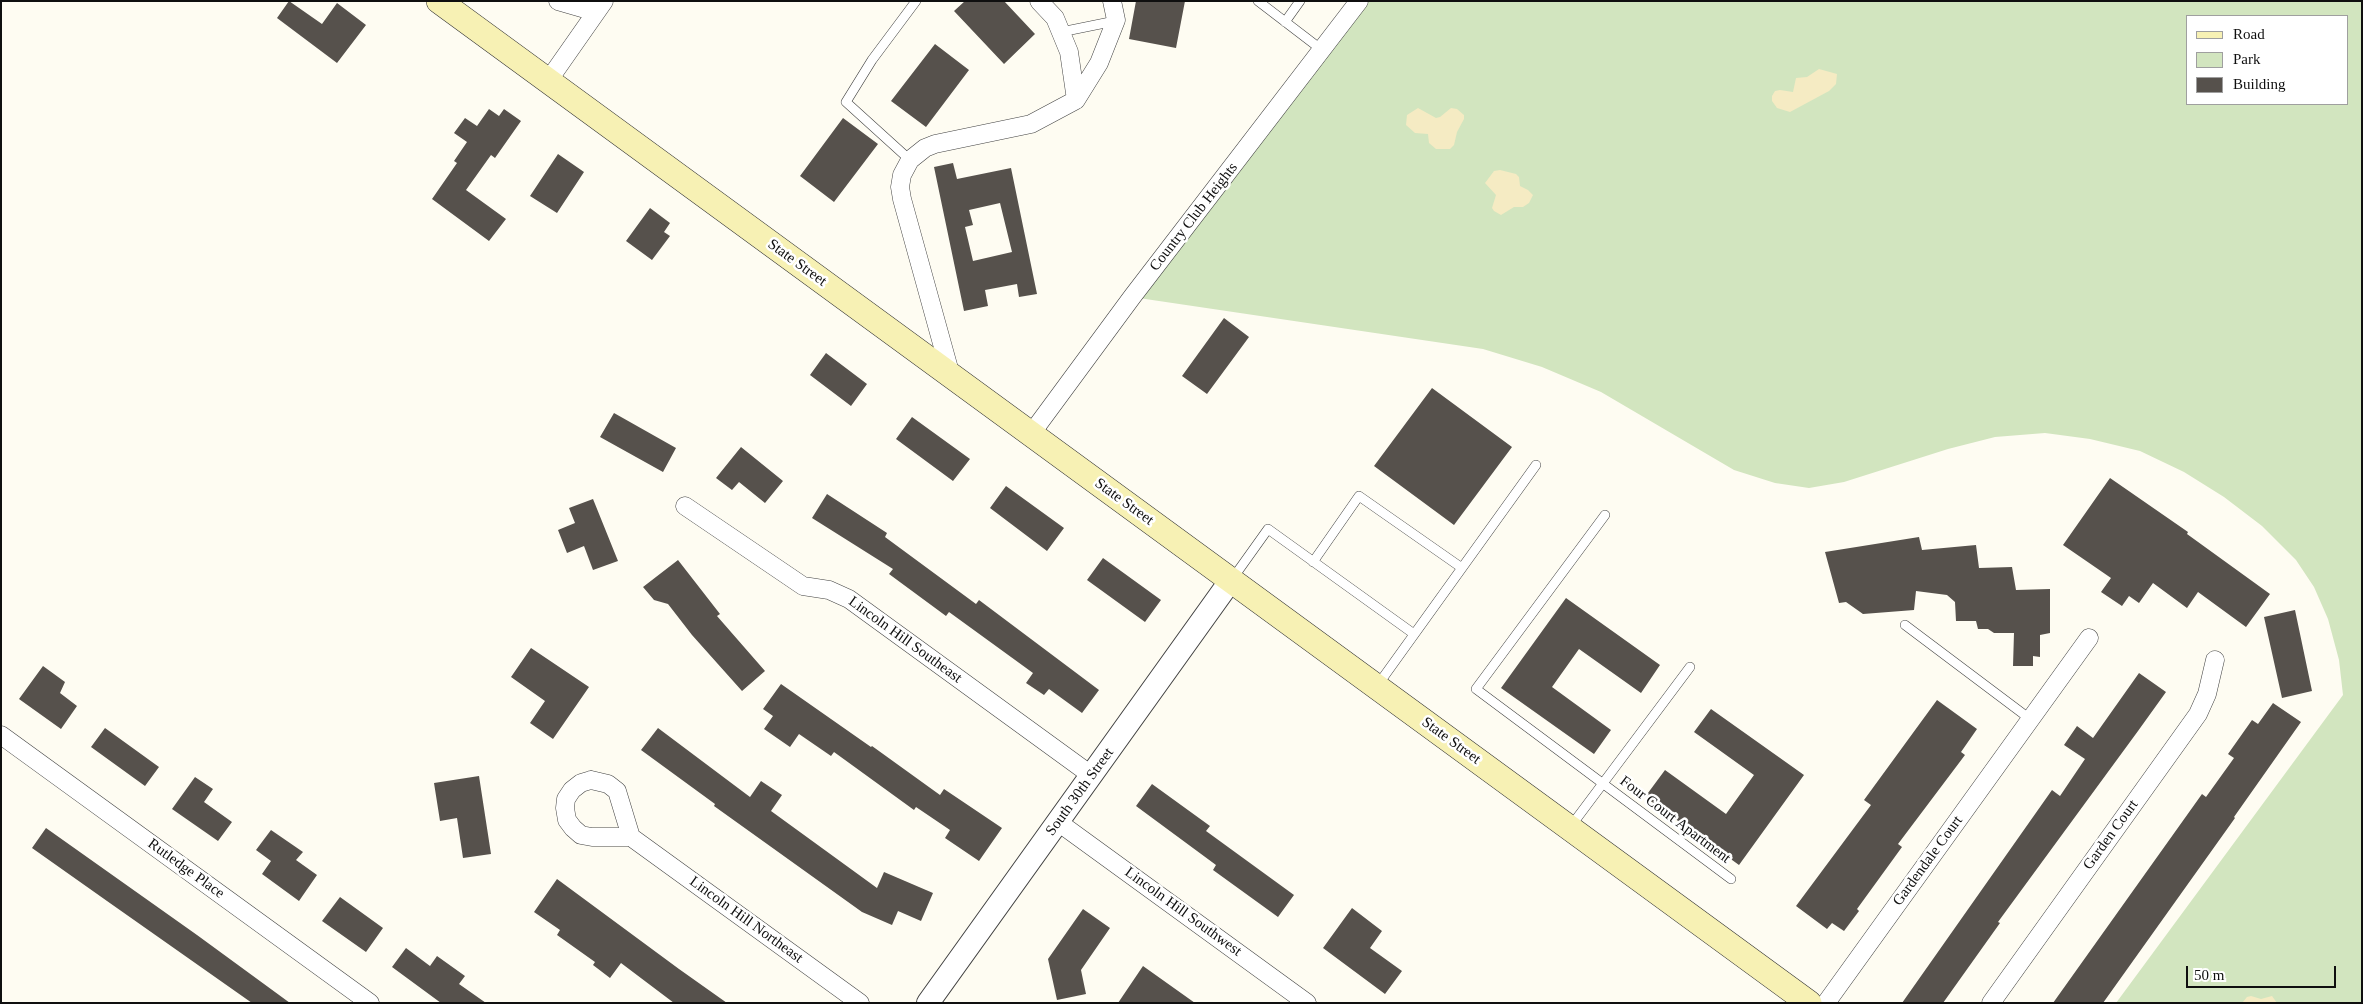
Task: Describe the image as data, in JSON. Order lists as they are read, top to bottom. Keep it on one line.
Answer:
{"streets":{"main road":["State Street"],"street":["Country Club Heights","Lincoln Hill Southeast","South 30th Street","Garden Court","Gardendale Court","Rutledge Place","Lincoln Hill Southwest","Lincoln Hill Northeast"],"lane":["Four Court Apartment"]},"crossings":[["Country Club Heights","State Street"],["State Street","South 30th Street"],["State Street","Four Court Apartment"],["Lincoln Hill Southeast","South 30th Street"],["South 30th Street","Lincoln Hill Southwest"]],"legend":["Road","Park","Building"],"scale_bar":"50 m"}
